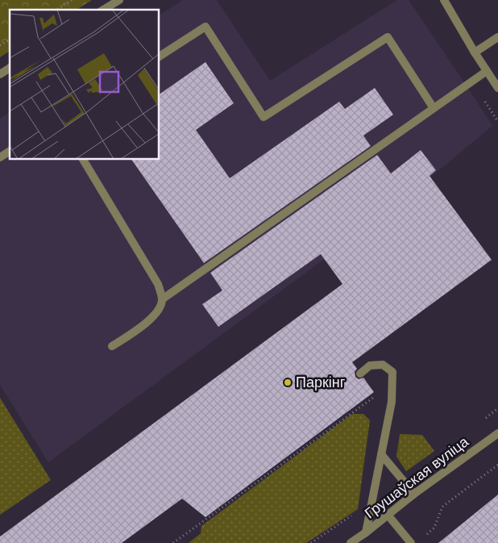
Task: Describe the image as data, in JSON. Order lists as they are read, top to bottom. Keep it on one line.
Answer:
{"streets":{"street":["Грушаўская вуліца"]},"places":["Паркінг"]}
